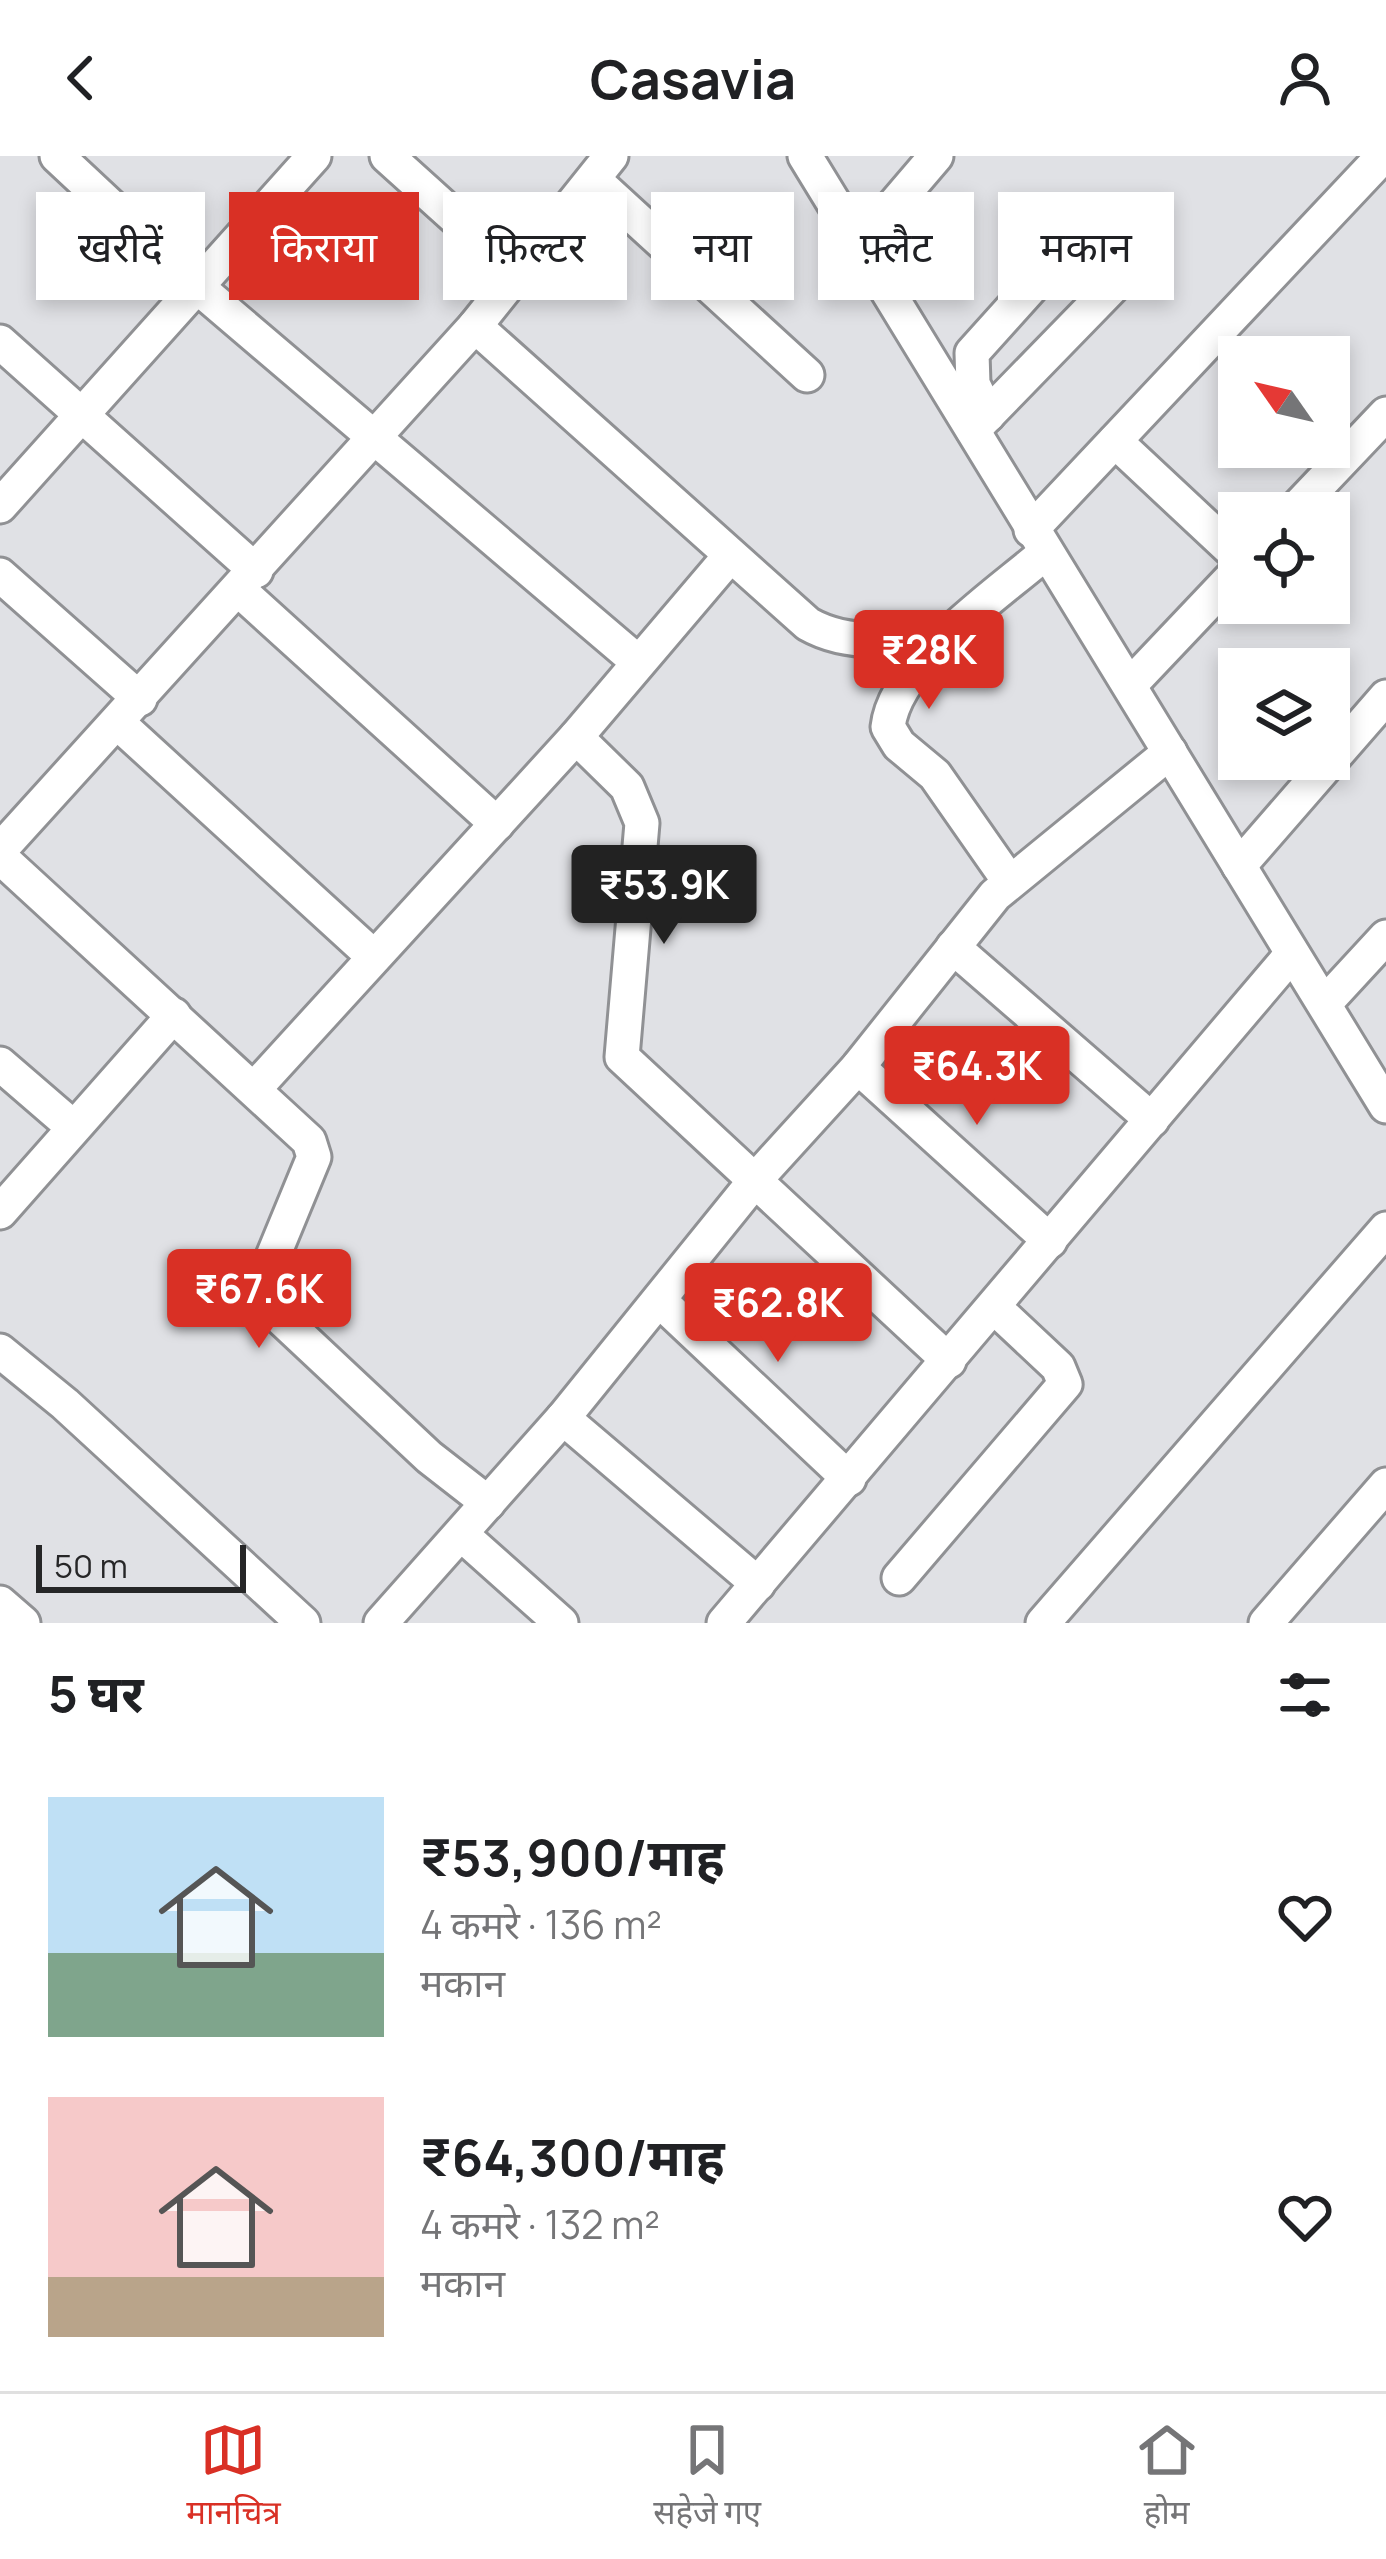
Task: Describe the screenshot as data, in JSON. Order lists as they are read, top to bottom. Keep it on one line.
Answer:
{"scale_bar":"50 m","north":"top left","page":{"header":"Casavia","chip":["खरीदें","किराया","फ़िल्टर","नया","फ़्लैट","मकान"],"price":["₹28K","₹53.9K","₹64.3K","₹67.6K","₹62.8K"],"scale":"50 m","heading":"5 घर","list":[{"name":"₹53,900/माह","note":"4 कमरे · 136 m² · मकान"},{"name":"₹64,300/माह","note":"4 कमरे · 132 m² · मकान"}],"tabs":["मानचित्र","सहेजे गए","होम"]}}
